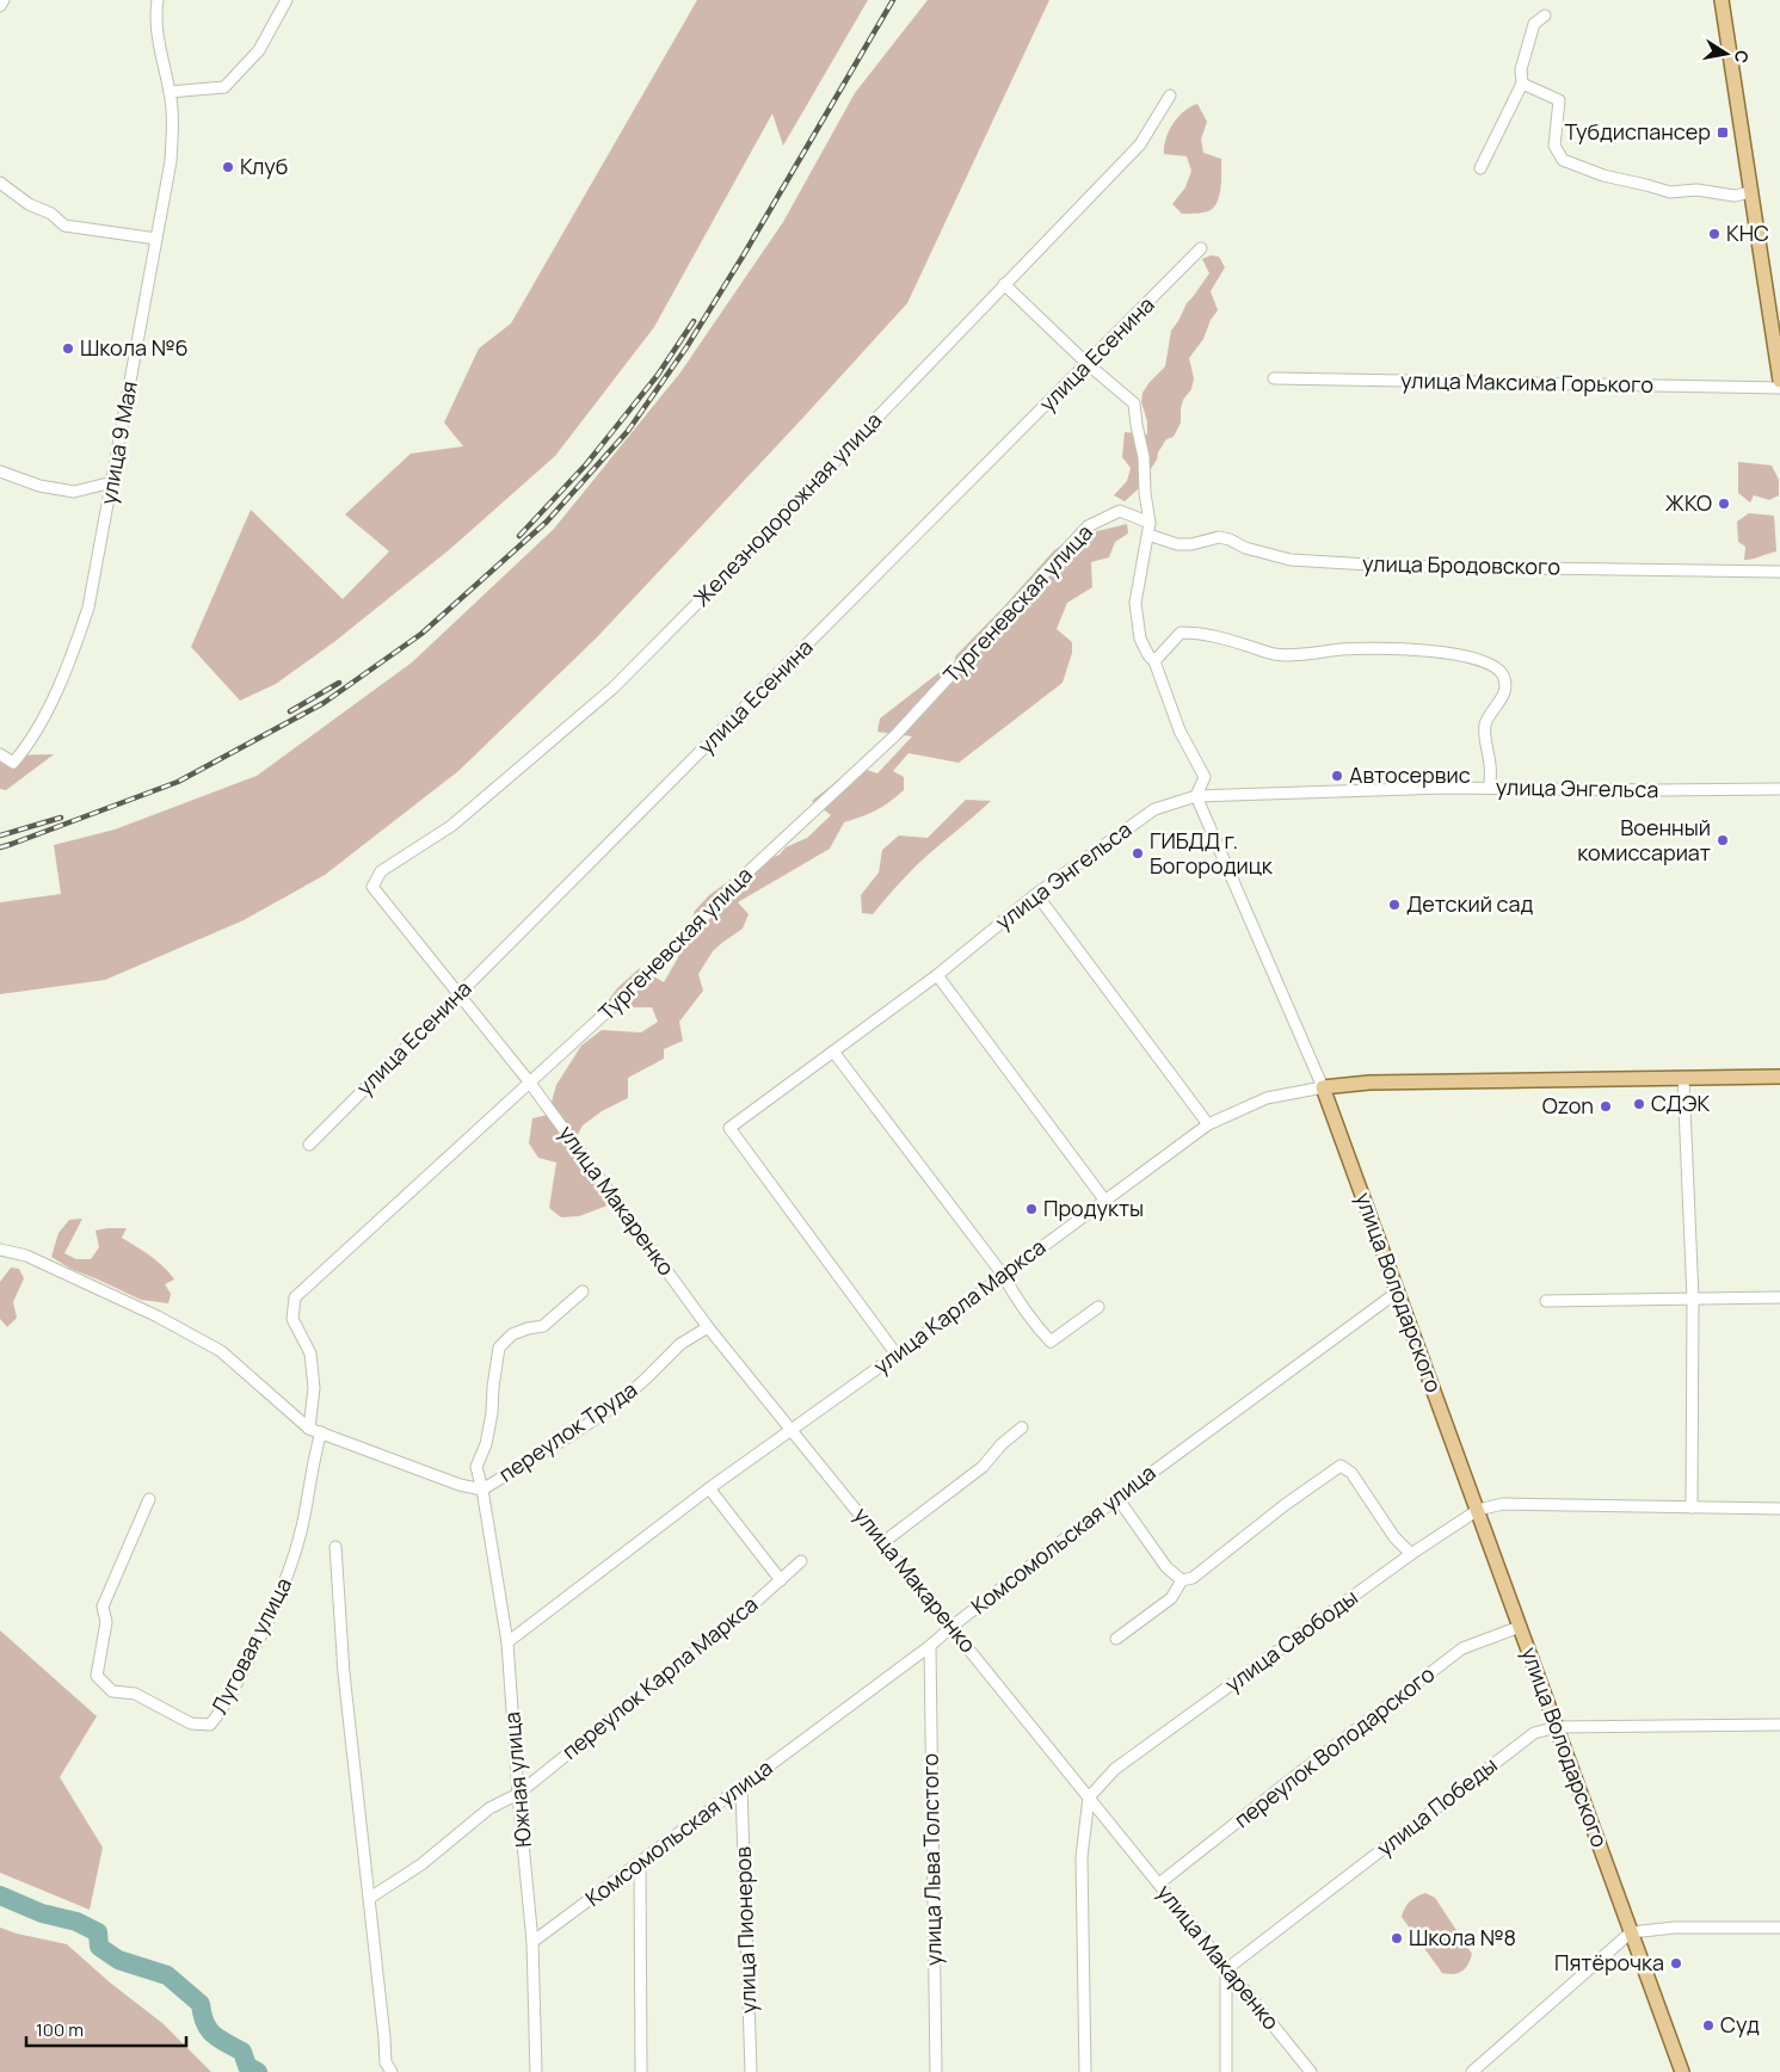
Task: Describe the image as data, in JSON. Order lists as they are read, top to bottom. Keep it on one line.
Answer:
{"streets":{"main road":["улица Володарского","улица Карла Маркса"],"street":["улица Есенина","улица Максима Горького","улица 9 Мая","Железнодорожная улица","улица Бродовского","Тургеневская улица","улица Энгельса","улица Макаренко","переулок Труда","Комсомольская улица","улица Свободы","Луговая улица","переулок Карла Маркса","переулок Володарского","Южная улица","улица Победы","улица Льва Толстого","улица Пионеров"]},"crossings":[["улица Есенина","улица Макаренко"],["Железнодорожная улица","улица Макаренко"],["Тургеневская улица","улица Макаренко"],["улица Энгельса","улица Володарского"],["улица Энгельса","улица Карла Маркса"],["улица Макаренко","улица Карла Маркса"],["улица Макаренко","переулок Труда"],["улица Макаренко","Комсомольская улица"],["улица Макаренко","улица Свободы"],["улица Макаренко","переулок Володарского"],["улица Макаренко","улица Победы"],["улица Володарского","улица Карла Маркса"],["улица Володарского","Комсомольская улица"],["улица Володарского","улица Свободы"],["улица Володарского","переулок Володарского"],["улица Володарского","улица Победы"],["улица Карла Маркса","Южная улица"],["переулок Труда","Южная улица"],["Комсомольская улица","Южная улица"],["Комсомольская улица","улица Льва Толстого"],["Комсомольская улица","улица Пионеров"],["переулок Карла Маркса","Южная улица"]],"places":{"transit":["Тубдиспансер"],"other":["Клуб","КНС","Школа №6","ЖКО","Автосервис","Военный комиссариат","ГИБДД г. Богородицк","Детский сад","СДЭК","Ozon","Продукты","Школа №8","Пятёрочка","Суд"]},"scale_bar":"100 m","north":"right"}
